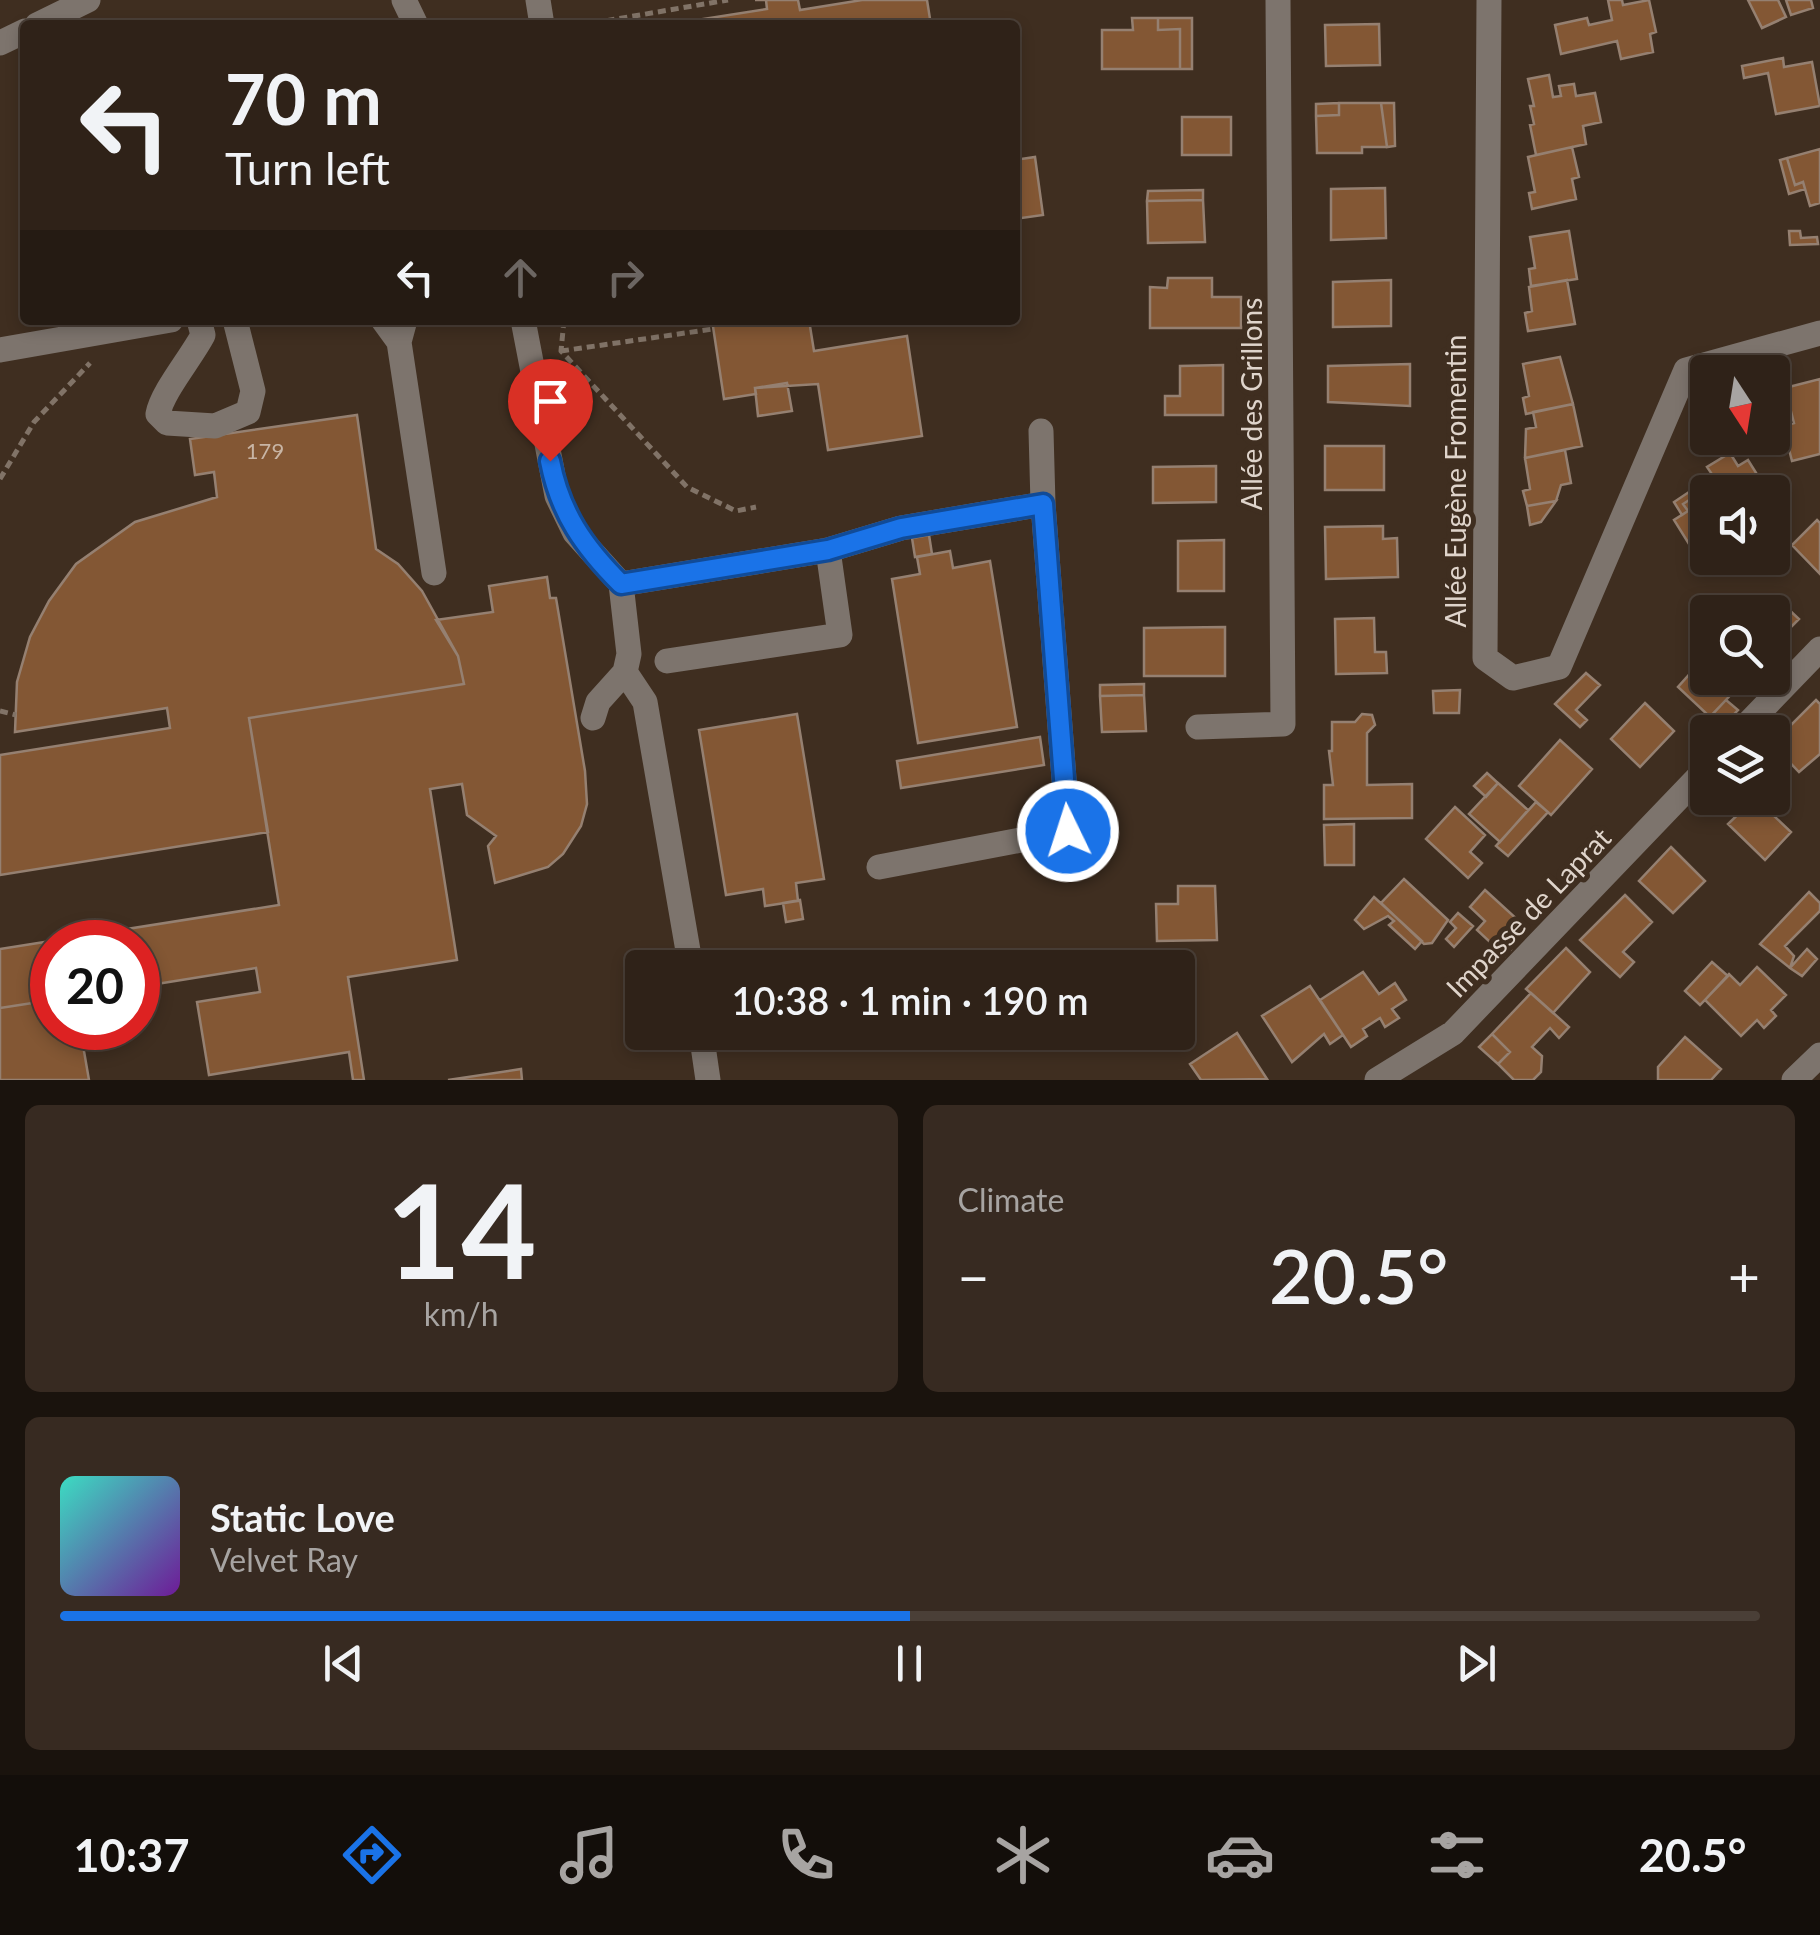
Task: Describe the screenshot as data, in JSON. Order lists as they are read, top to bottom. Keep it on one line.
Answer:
{"streets":{"street":["Allée des Grillons","Allée Eugène Fromentin","Impasse de Laprat"]},"house_numbers":["179"],"north":"bottom","page":{"turn":["70 m","Turn left"],"limit":"20","trip":"10:38 · 1 min · 190 m","tile":[["14","km/h"],"Climate"],"heat":["−","20.5°","+"],"song":["Static Love","Velvet Ray"],"tabs":["10:37","20.5°"]}}
